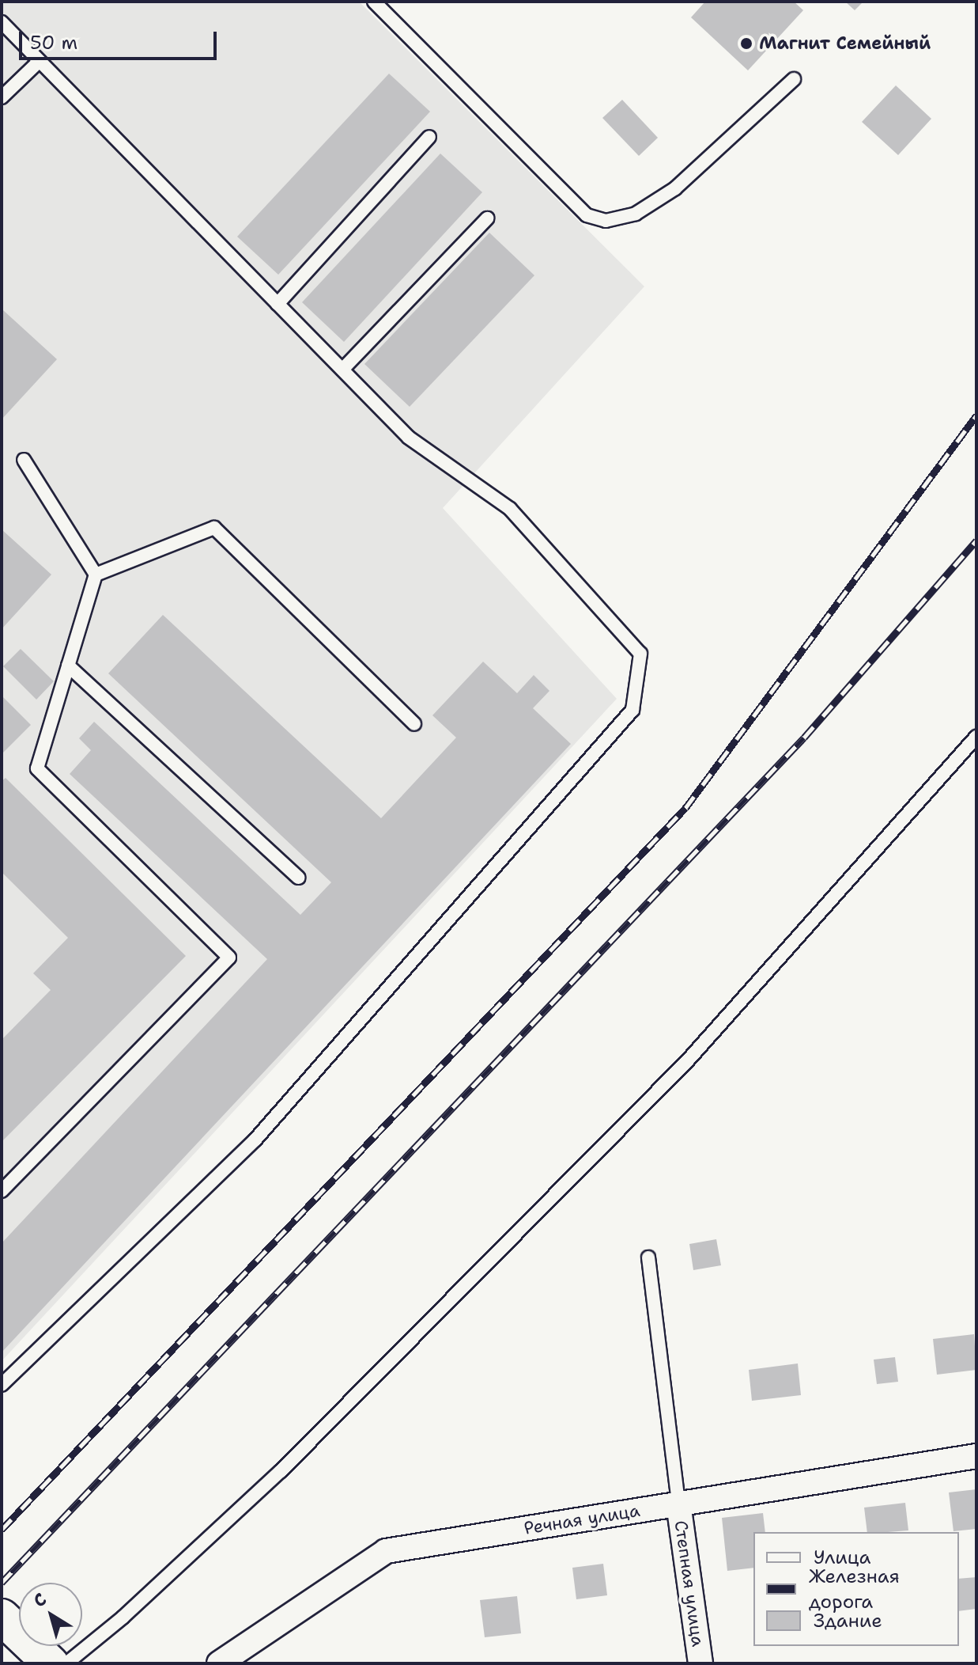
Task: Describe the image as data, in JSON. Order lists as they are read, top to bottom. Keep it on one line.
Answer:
{"streets":{"street":["Речная улица","Степная улица"]},"crossings":[["Речная улица","Степная улица"]],"places":["Магнит Семейный"],"legend":["Улица","Железная дорога","Здание"],"scale_bar":"50 m","north":"top left"}
